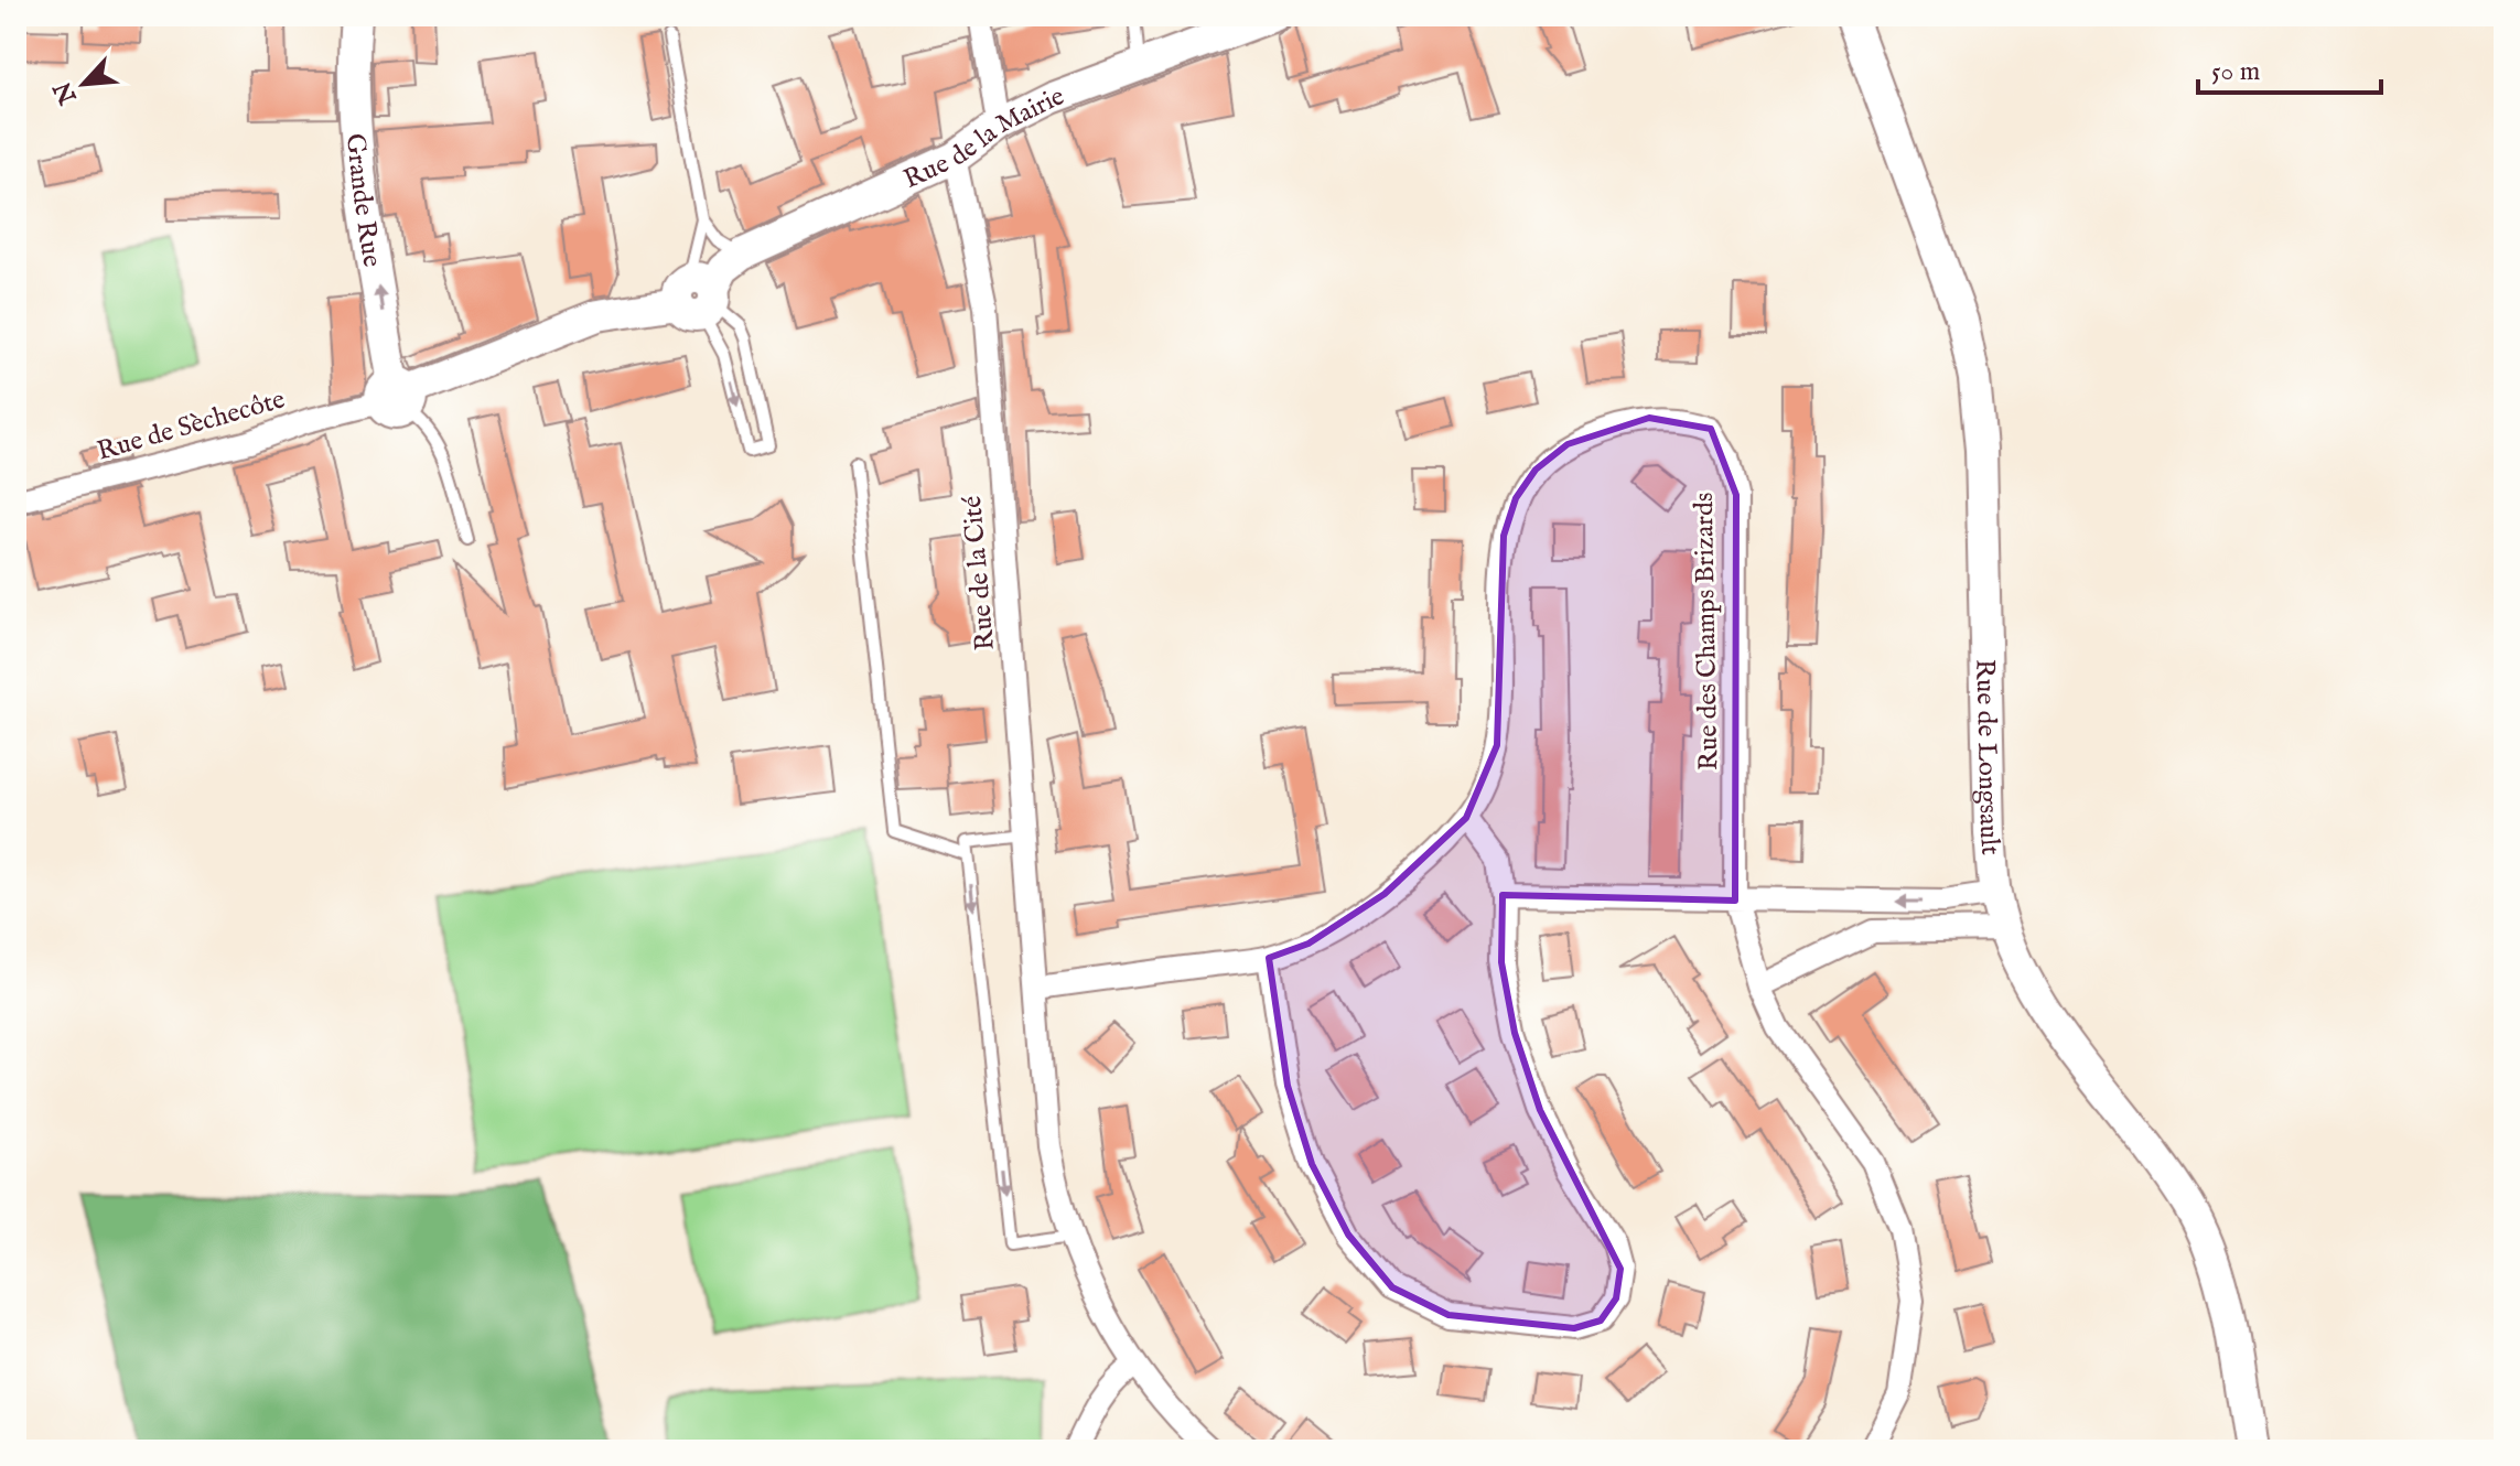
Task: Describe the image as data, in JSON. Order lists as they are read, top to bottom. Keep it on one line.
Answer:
{"streets":{"street":["Rue de la Mairie","Grande Rue","Rue de Sèchecôte","Rue de la Cité","Rue des Champs Brizards","Rue de Longsault"]},"crossings":[["Rue de la Mairie","Rue de la Cité"],["Grande Rue","Rue de Sèchecôte"],["Rue de la Cité","Rue des Champs Brizards"]],"one_way":["Grande Rue"],"scale_bar":"50 m","north":"bottom left"}
